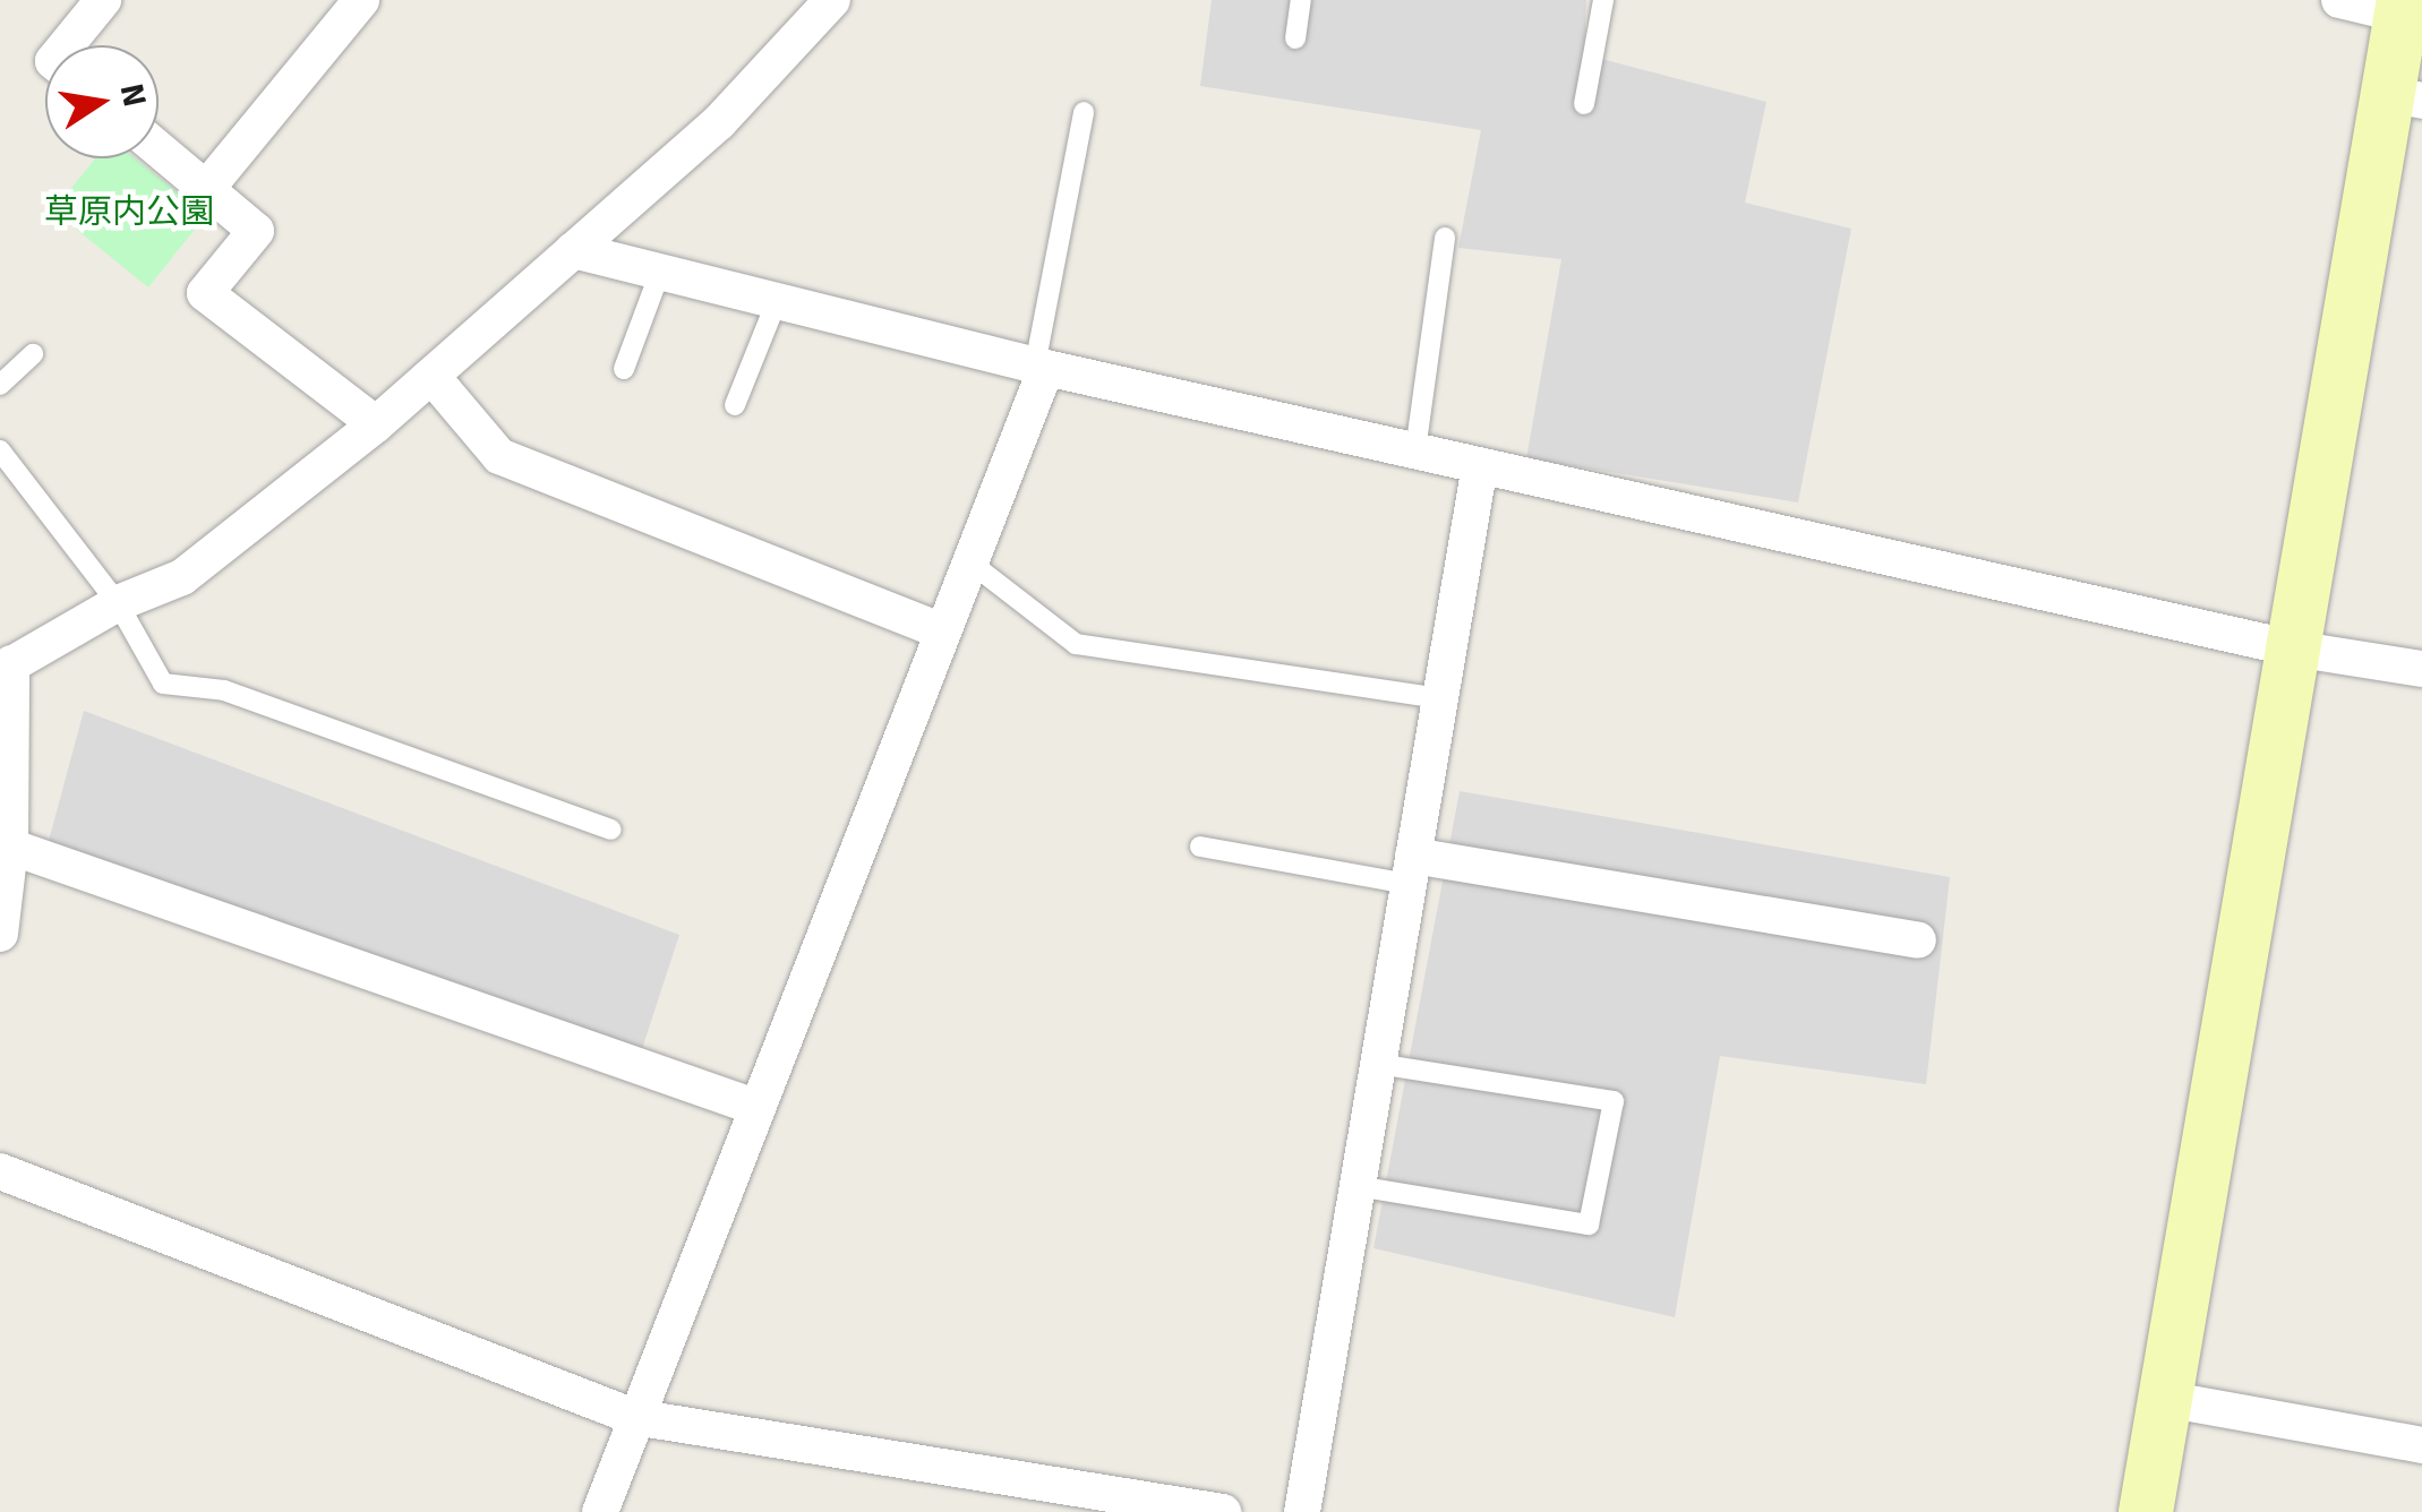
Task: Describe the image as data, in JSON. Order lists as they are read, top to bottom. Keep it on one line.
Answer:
{"parks":["草原内公園"],"north":"right"}
